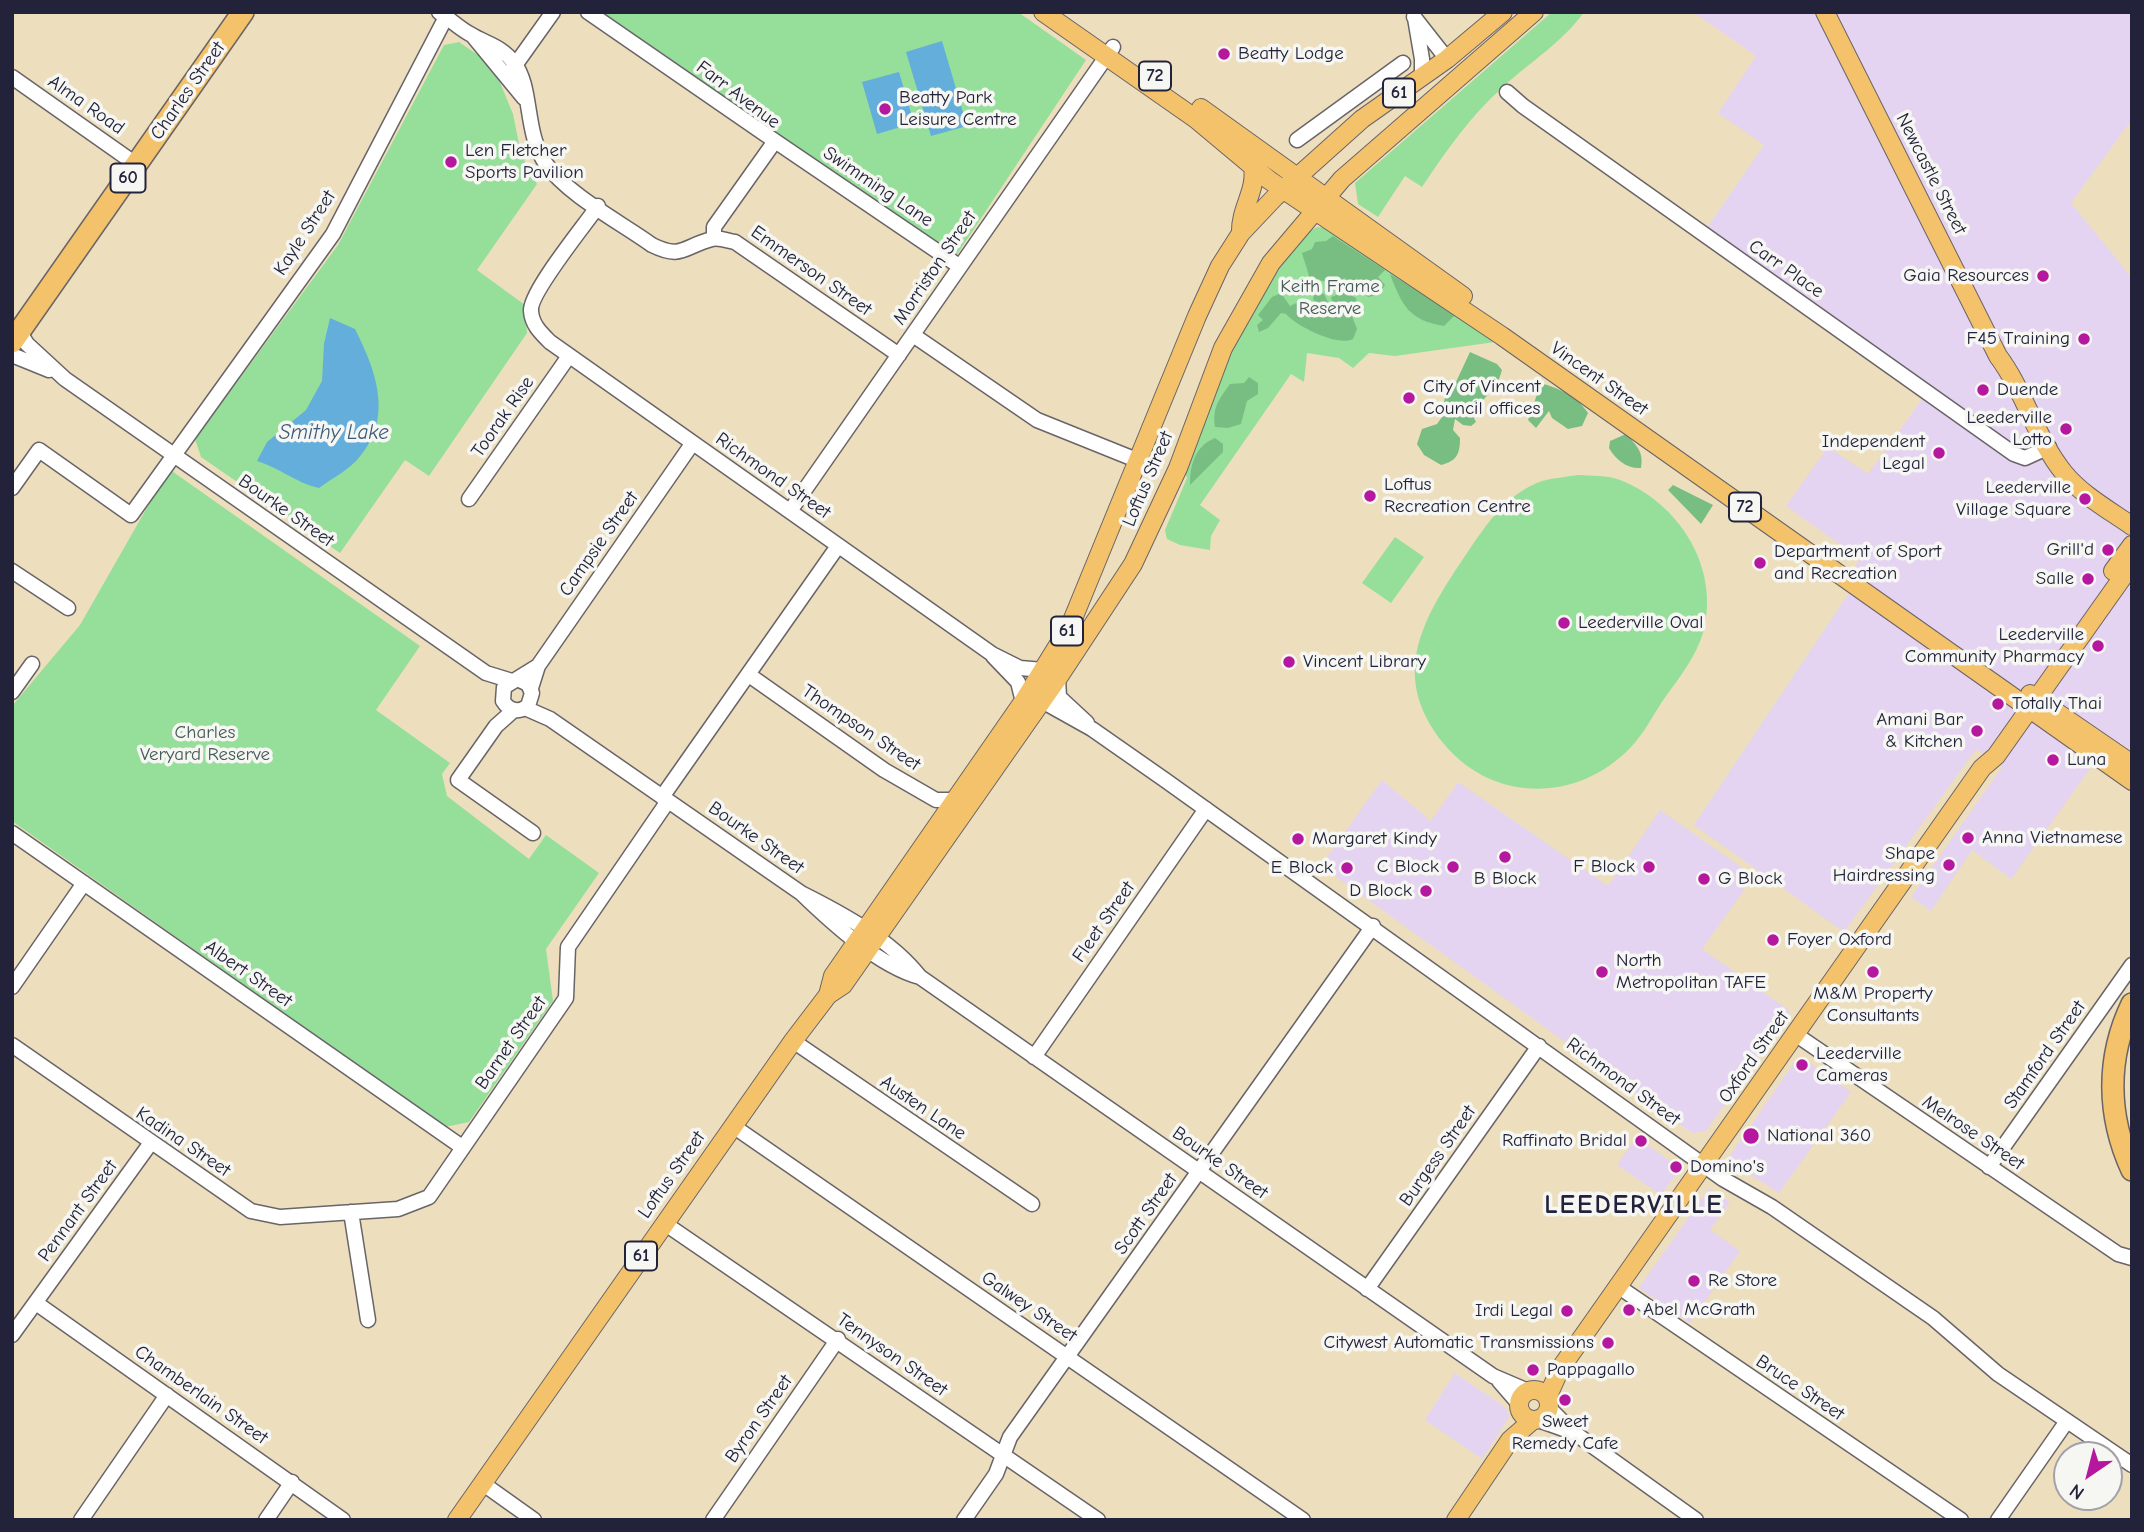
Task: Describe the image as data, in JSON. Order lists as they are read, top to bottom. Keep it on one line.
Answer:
{"streets":{"highway":["Charles Street","60"],"main road":["72","61","Newcastle Street","Vincent Street","Loftus Street","Oxford Street"],"street":["Farr Avenue","Alma Road","Swimming Lane","Kayle Street","Morriston Street","Carr Place","Emmerson Street","Toorak Rise","Richmond Street","Bourke Street","Campsie Street","Thompson Street","Fleet Street","Albert Street","Barnet Street","Stamford Street","Austen Lane","Melrose Street","Kadina Street","Burgess Street","Pennant Street","Scott Street","Galwey Street","Tennyson Street","Bruce Street","Chamberlain Street","Byron Street"]},"crossings":[["Charles Street","Alma Road"],["Charles Street","Bourke Street"],["Farr Avenue","Swimming Lane"],["Farr Avenue","Emmerson Street"],["Newcastle Street","Carr Place"],["Swimming Lane","Morriston Street"],["Kayle Street","Bourke Street"],["Morriston Street","Emmerson Street"],["Morriston Street","Vincent Street"],["Morriston Street","Richmond Street"],["Vincent Street","Loftus Street"],["Vincent Street","Oxford Street"],["Toorak Rise","Richmond Street"],["Richmond Street","Loftus Street"],["Richmond Street","Campsie Street"],["Richmond Street","Fleet Street"],["Richmond Street","Barnet Street"],["Richmond Street","Oxford Street"],["Richmond Street","Burgess Street"],["Richmond Street","Scott Street"],["Loftus Street","Bourke Street"],["Loftus Street","Thompson Street"],["Loftus Street","Austen Lane"],["Loftus Street","Galwey Street"],["Loftus Street","Tennyson Street"],["Bourke Street","Campsie Street"],["Bourke Street","Fleet Street"],["Bourke Street","Barnet Street"],["Bourke Street","Oxford Street"],["Bourke Street","Burgess Street"],["Bourke Street","Scott Street"],["Thompson Street","Barnet Street"],["Albert Street","Barnet Street"],["Barnet Street","Kadina Street"],["Stamford Street","Melrose Street"],["Oxford Street","Melrose Street"],["Oxford Street","Bruce Street"],["Kadina Street","Pennant Street"],["Pennant Street","Chamberlain Street"],["Scott Street","Galwey Street"],["Scott Street","Tennyson Street"],["Tennyson Street","Byron Street"]],"districts":["LEEDERVILLE"],"water":["Smithy Lake"],"parks":["Keith Frame Reserve","Charles Veryard Reserve"],"places":["Beatty Lodge","Beatty Park Leisure Centre","Len Fletcher Sports Pavilion","Gaia Resources","F45 Training","Duende","City of Vincent Council offices","Leederville Lotto","Independent Legal","Loftus Recreation Centre","Leederville Village Square","Grill'd","Department of Sport and Recreation","Salle","Leederville Oval","Leederville Community Pharmacy","Vincent Library","Totally Thai","Amani Bar & Kitchen","Luna","Anna Vietnamese","Margaret Kindy","B Block","Shape Hairdressing","C Block","F Block","E Block","G Block","D Block","Foyer Oxford","North Metropolitan TAFE","M&M Property Consultants","Leederville Cameras","National 360","Raffinato Bridal","Domino's","Re Store","Abel McGrath","Irdi Legal","Citywest Automatic Transmissions","Pappagallo","Sweet Remedy Cafe"],"north":"bottom left"}
